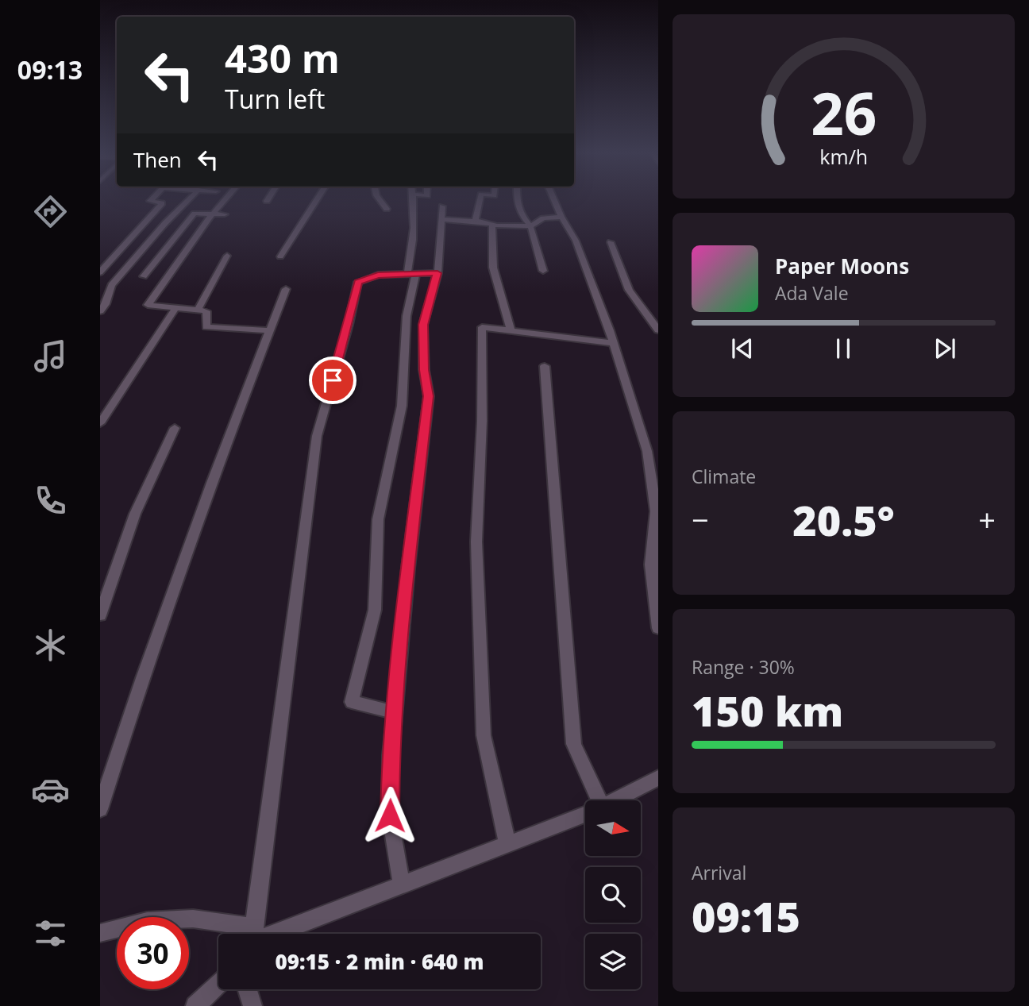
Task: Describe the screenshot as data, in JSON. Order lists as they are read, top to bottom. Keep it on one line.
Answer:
{"north":"right","page":{"tabs":"09:13","turn":["430 m","Turn left"],"then":"Then","song":["Paper Moons","Ada Vale"],"tile":["Climate",["Range · 30%","150 km"],["Arrival","09:15"]],"heat":["−","20.5°","+"],"limit":"30","trip":"09:15 · 2 min · 640 m","gauge":["26","km/h"]}}
